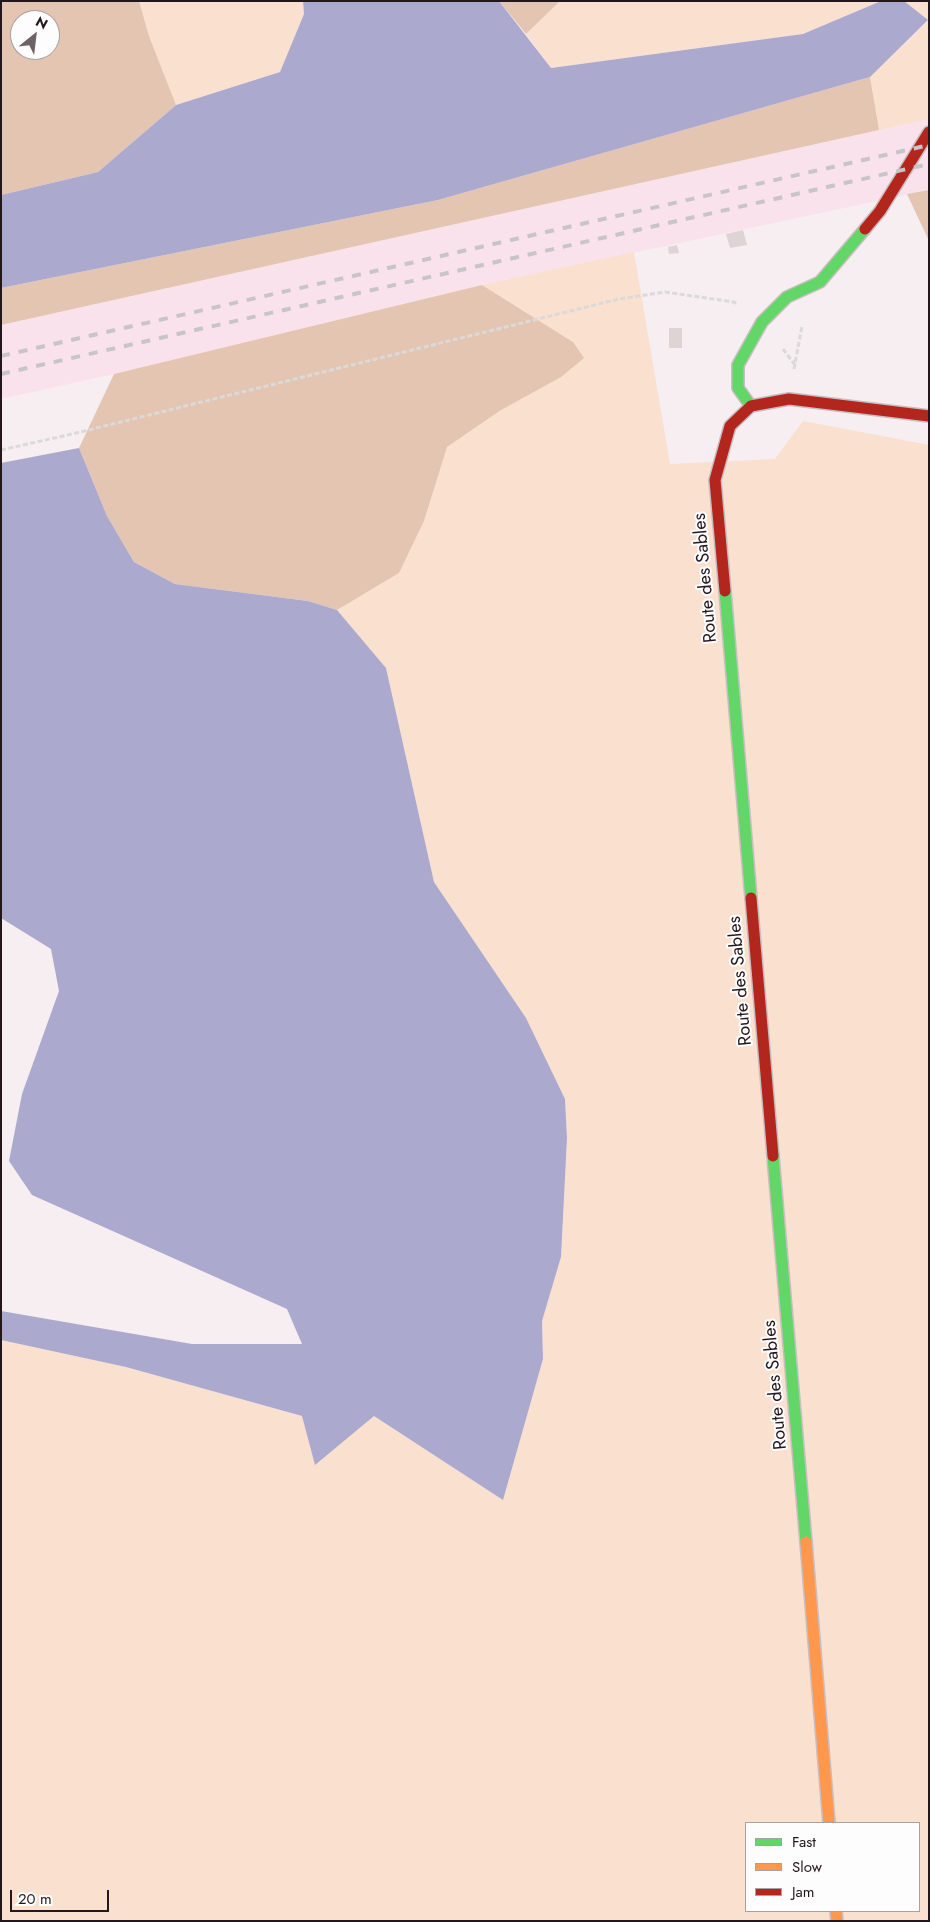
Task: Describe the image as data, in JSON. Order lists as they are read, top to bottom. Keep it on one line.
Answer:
{"streets":{"street":["Route des Sables"]},"legend":["Fast","Slow","Jam"],"scale_bar":"20 m","north":"top right"}
